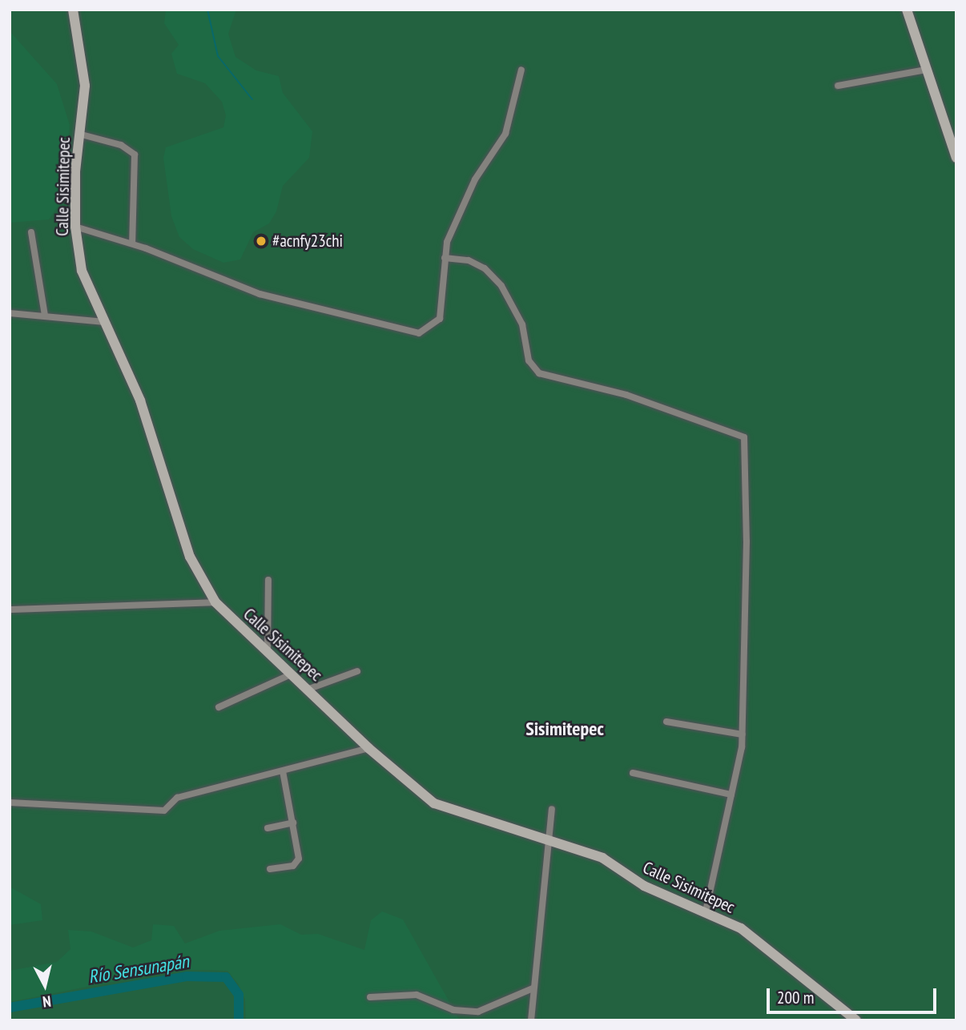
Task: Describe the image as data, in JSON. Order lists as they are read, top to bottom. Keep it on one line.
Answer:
{"streets":{"street":["Calle Sisimitepec"]},"districts":["Sisimitepec"],"water":["Río Sensunapán"],"places":["#acnfy23chi"],"scale_bar":"200 m","north":"bottom"}
